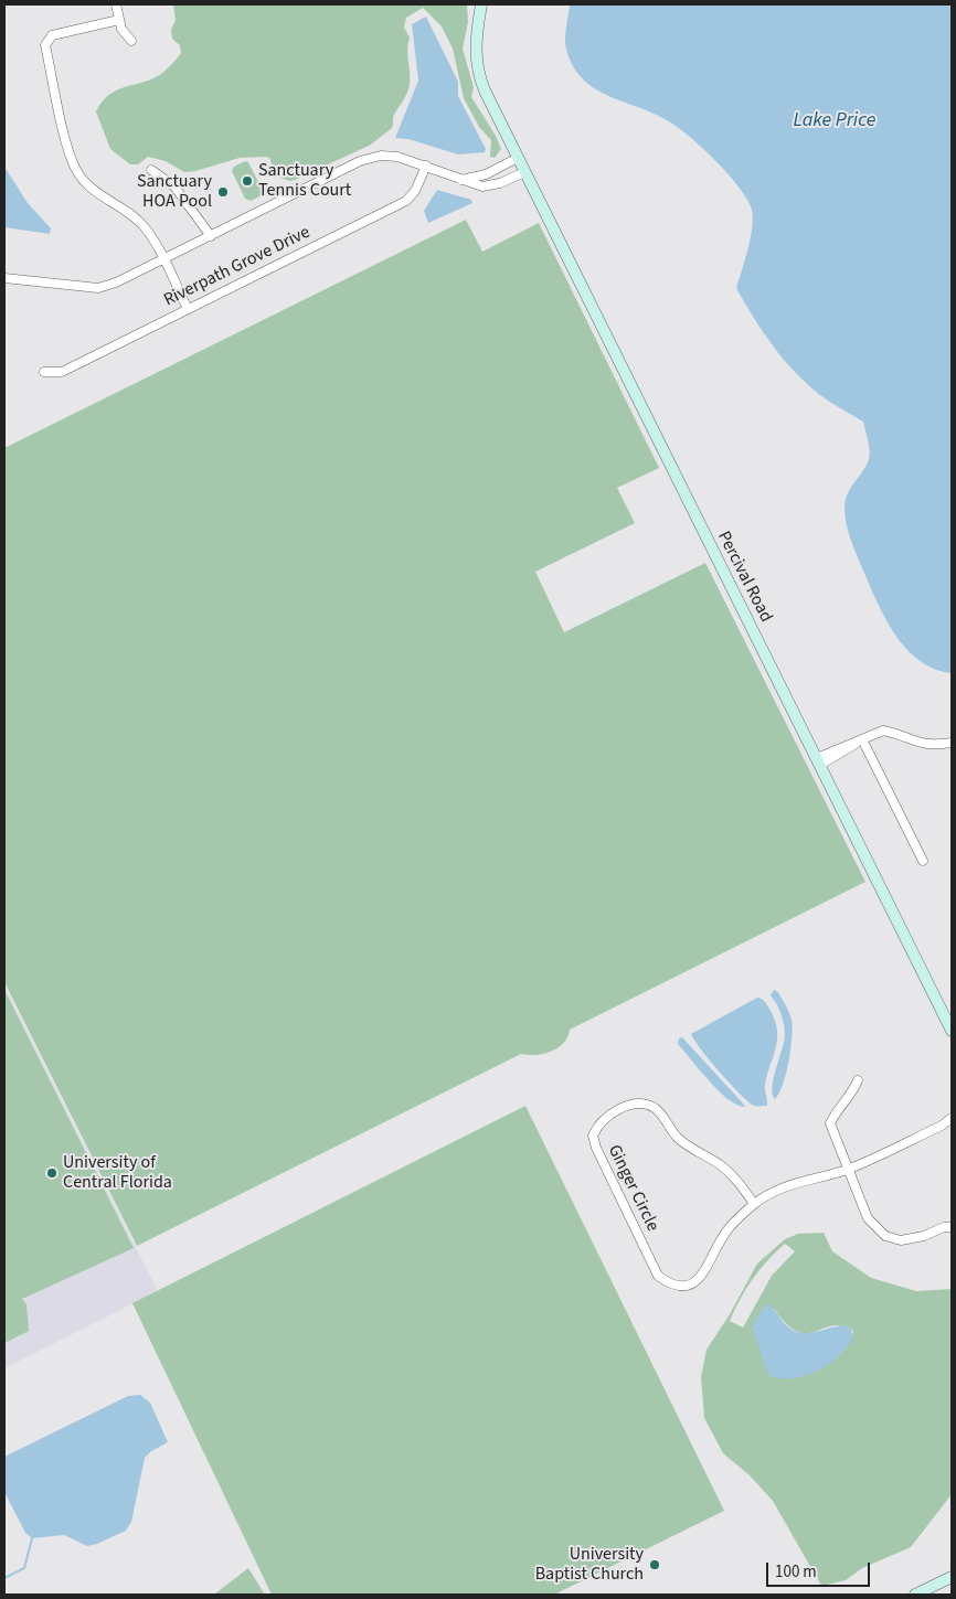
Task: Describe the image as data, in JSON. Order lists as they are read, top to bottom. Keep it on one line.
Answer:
{"streets":{"street":["Riverpath Grove Drive","Percival Road","Ginger Circle"]},"water":["Lake Price"],"places":["Sanctuary Tennis Court","Sanctuary HOA Pool","University of Central Florida","University Baptist Church"],"scale_bar":"100 m"}
